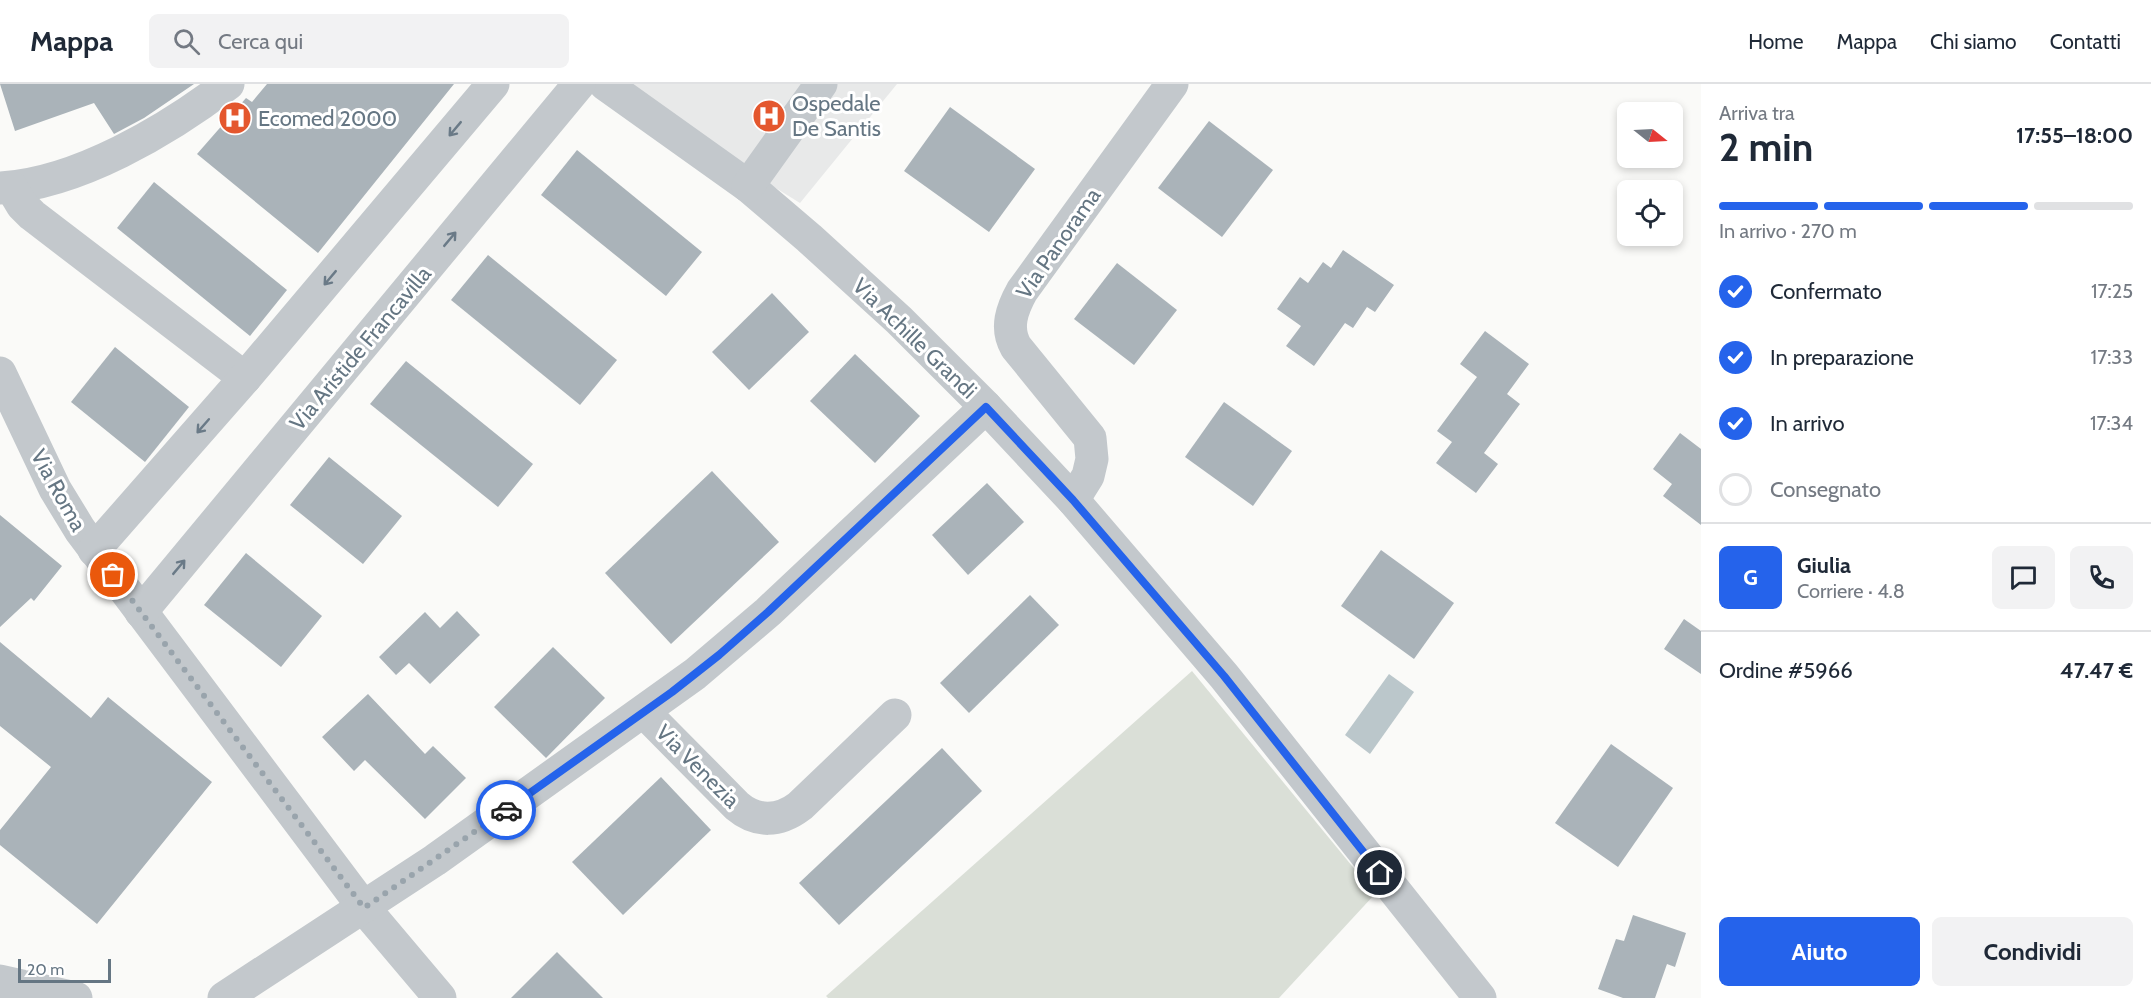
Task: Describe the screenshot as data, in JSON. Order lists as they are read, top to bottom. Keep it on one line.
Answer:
{"streets":{"street":["Via Panorama","Via Achille Grandi","Via Aristide Francavilla","Via Roma","Via Venezia"]},"crossings":[["Via Panorama","Via Achille Grandi"],["Via Aristide Francavilla","Via Roma"]],"places":{"hospital":["Ospedale De Santis","Ecomed 2000"]},"scale_bar":"20 m","north":"right","page":{"header":"Mappa","search":"Cerca qui","nav":["Home","Mappa","Chi siamo","Contatti"],"heading":["2 min","Arriva tra","17:55–18:00"],"panel":["Giulia","Corriere · 4.8","Ordine #5966","47.47 €"],"bar":"In arrivo · 270 m","list":[["Confermato","17:25"],["In preparazione","17:33"],["In arrivo","17:34"],"Consegnato"],"round":"G","buttons":["Aiuto","Condividi"],"scale":"20 m"}}
